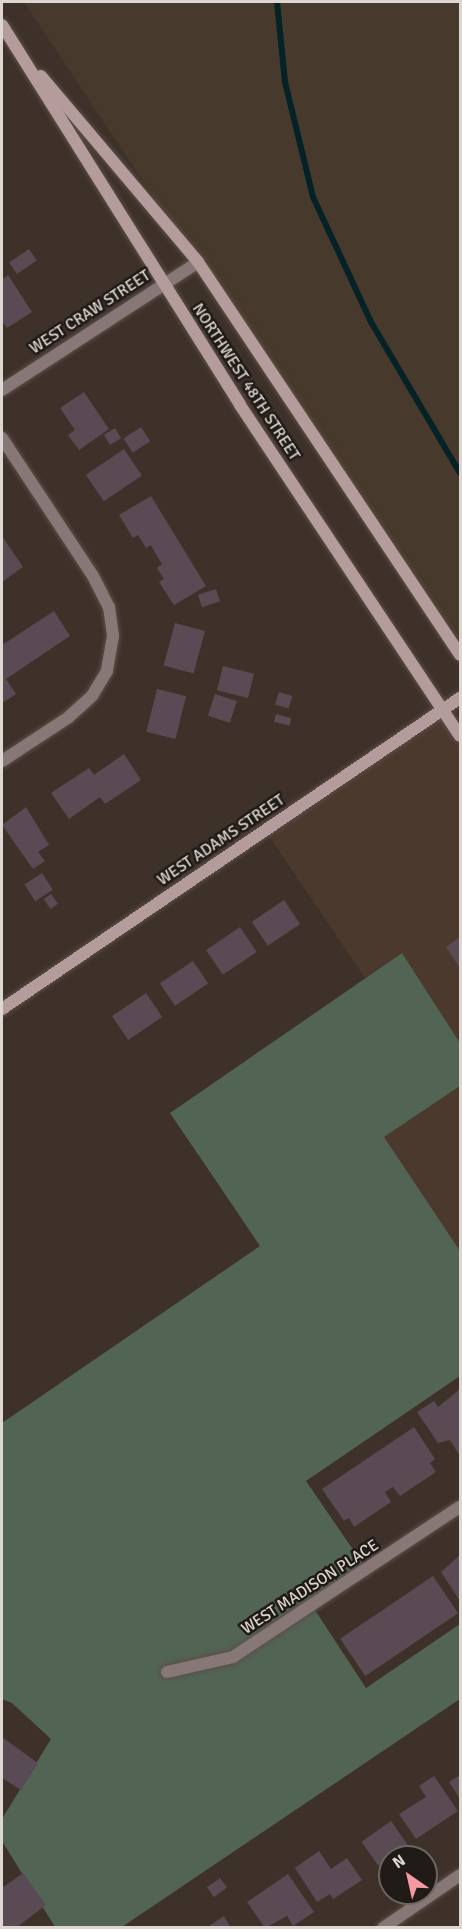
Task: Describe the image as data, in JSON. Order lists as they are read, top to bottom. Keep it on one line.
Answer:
{"streets":{"main road":["NORTHWEST 48TH STREET","WEST ADAMS STREET"],"street":["WEST CRAW STREET","WEST MADISON PLACE"]},"crossings":[["WEST CRAW STREET","NORTHWEST 48TH STREET"],["NORTHWEST 48TH STREET","WEST ADAMS STREET"]],"north":"top left"}
